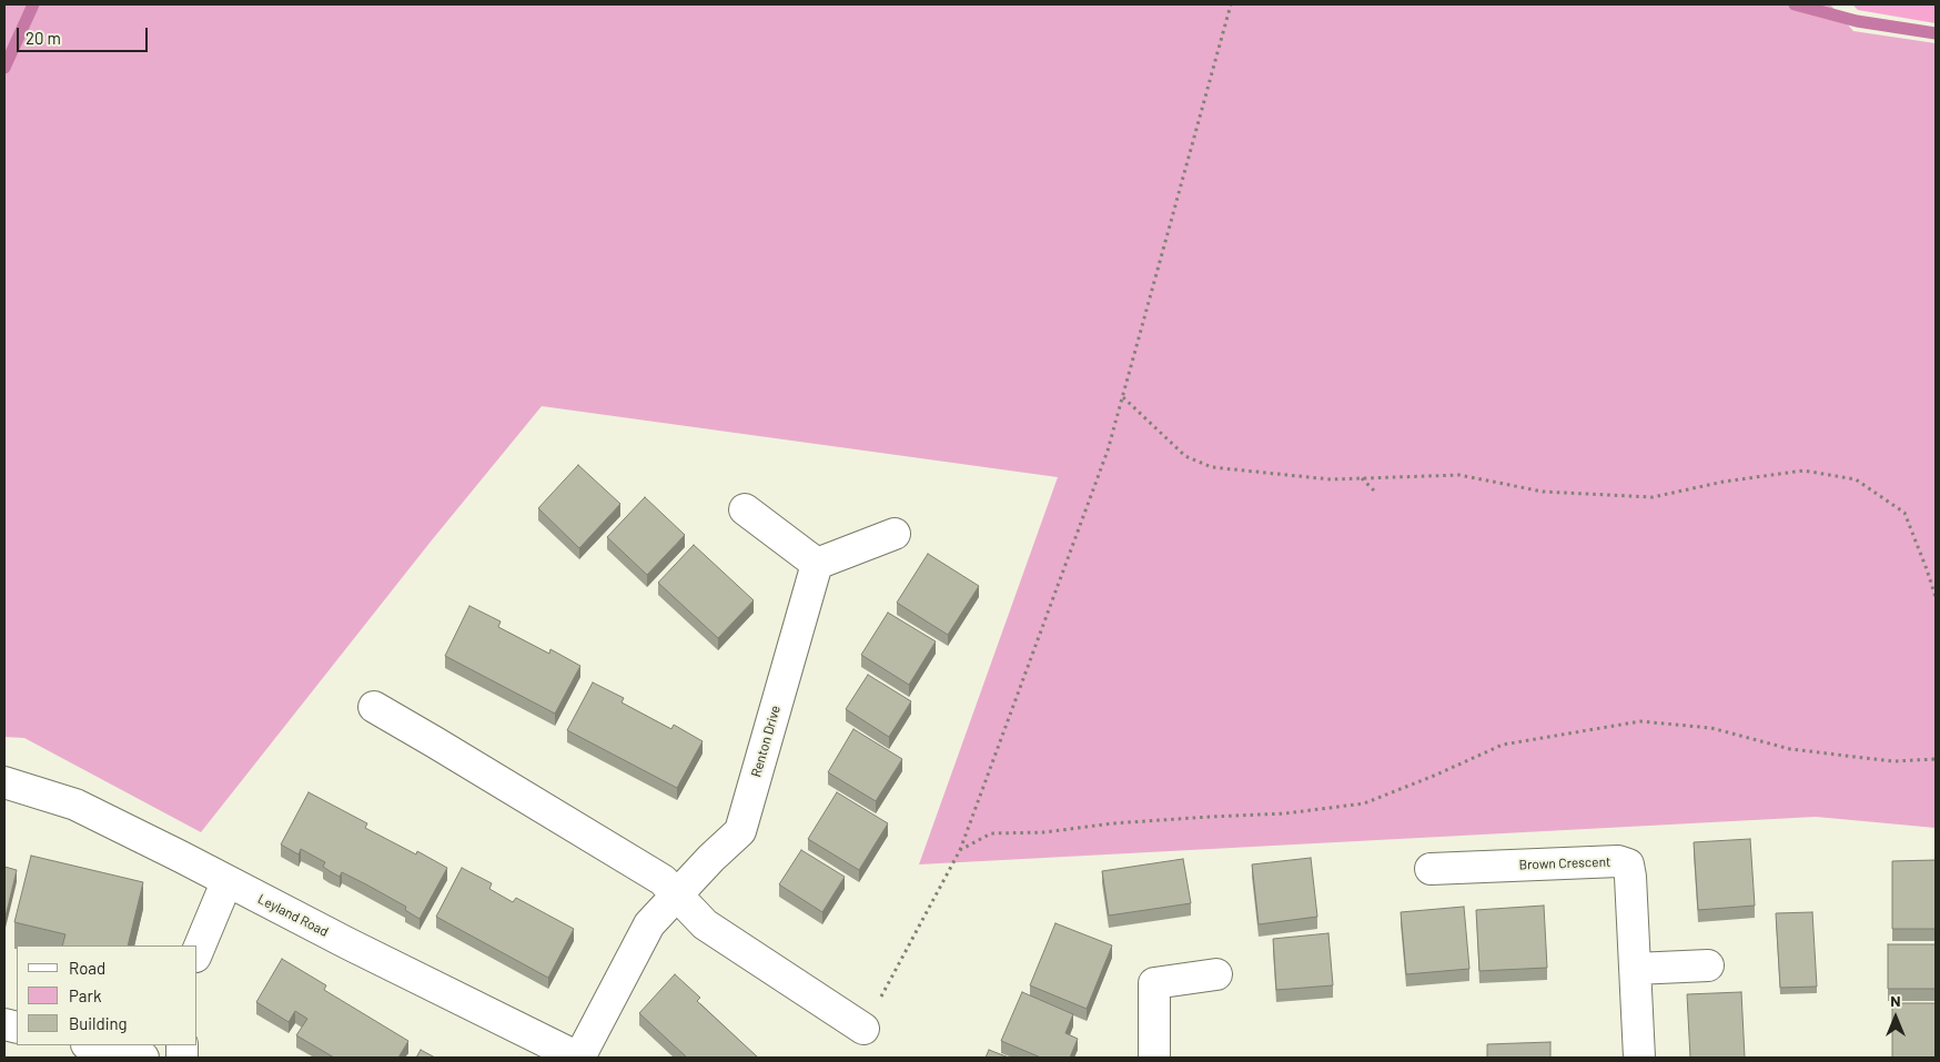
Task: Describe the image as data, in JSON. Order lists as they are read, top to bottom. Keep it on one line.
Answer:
{"streets":{"street":["Renton Drive","Brown Crescent","Leyland Road"]},"crossings":[["Renton Drive","Leyland Road"]],"legend":["Road","Park","Building"],"scale_bar":"20 m","north":"top"}
